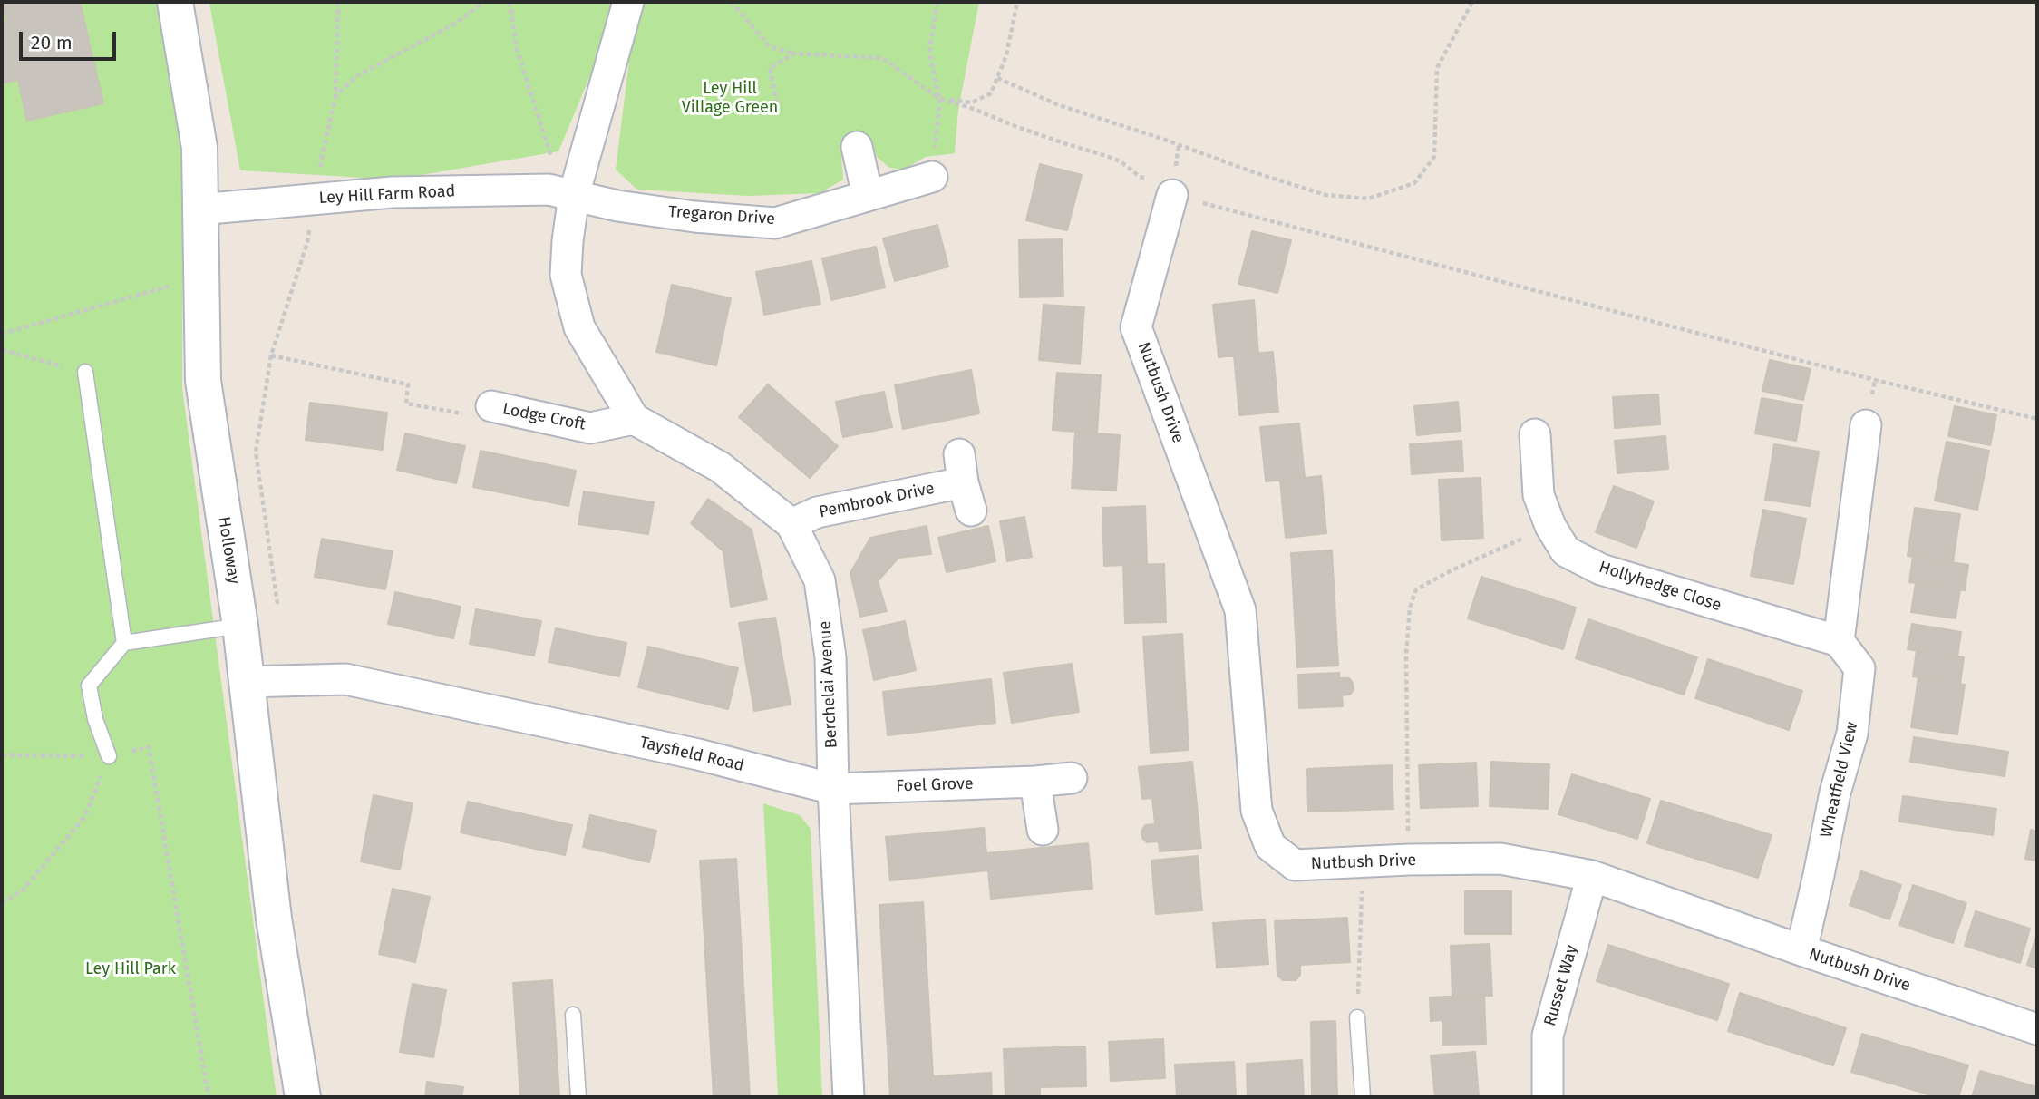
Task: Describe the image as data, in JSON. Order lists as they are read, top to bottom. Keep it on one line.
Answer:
{"streets":{"street":["Ley Hill Farm Road","Tregaron Drive","Nutbush Drive","Lodge Croft","Pembrook Drive","Holloway","Hollyhedge Close","Berchelai Avenue","Taysfield Road","Wheatfield View","Foel Grove","Russet Way"]},"crossings":[["Ley Hill Farm Road","Tregaron Drive"],["Ley Hill Farm Road","Holloway"],["Ley Hill Farm Road","Berchelai Avenue"],["Tregaron Drive","Berchelai Avenue"],["Nutbush Drive","Wheatfield View"],["Nutbush Drive","Russet Way"],["Lodge Croft","Berchelai Avenue"],["Pembrook Drive","Berchelai Avenue"],["Holloway","Taysfield Road"],["Hollyhedge Close","Wheatfield View"],["Berchelai Avenue","Taysfield Road"],["Berchelai Avenue","Foel Grove"],["Taysfield Road","Foel Grove"]],"parks":["Ley Hill Village Green","Ley Hill Park"],"scale_bar":"20 m"}
